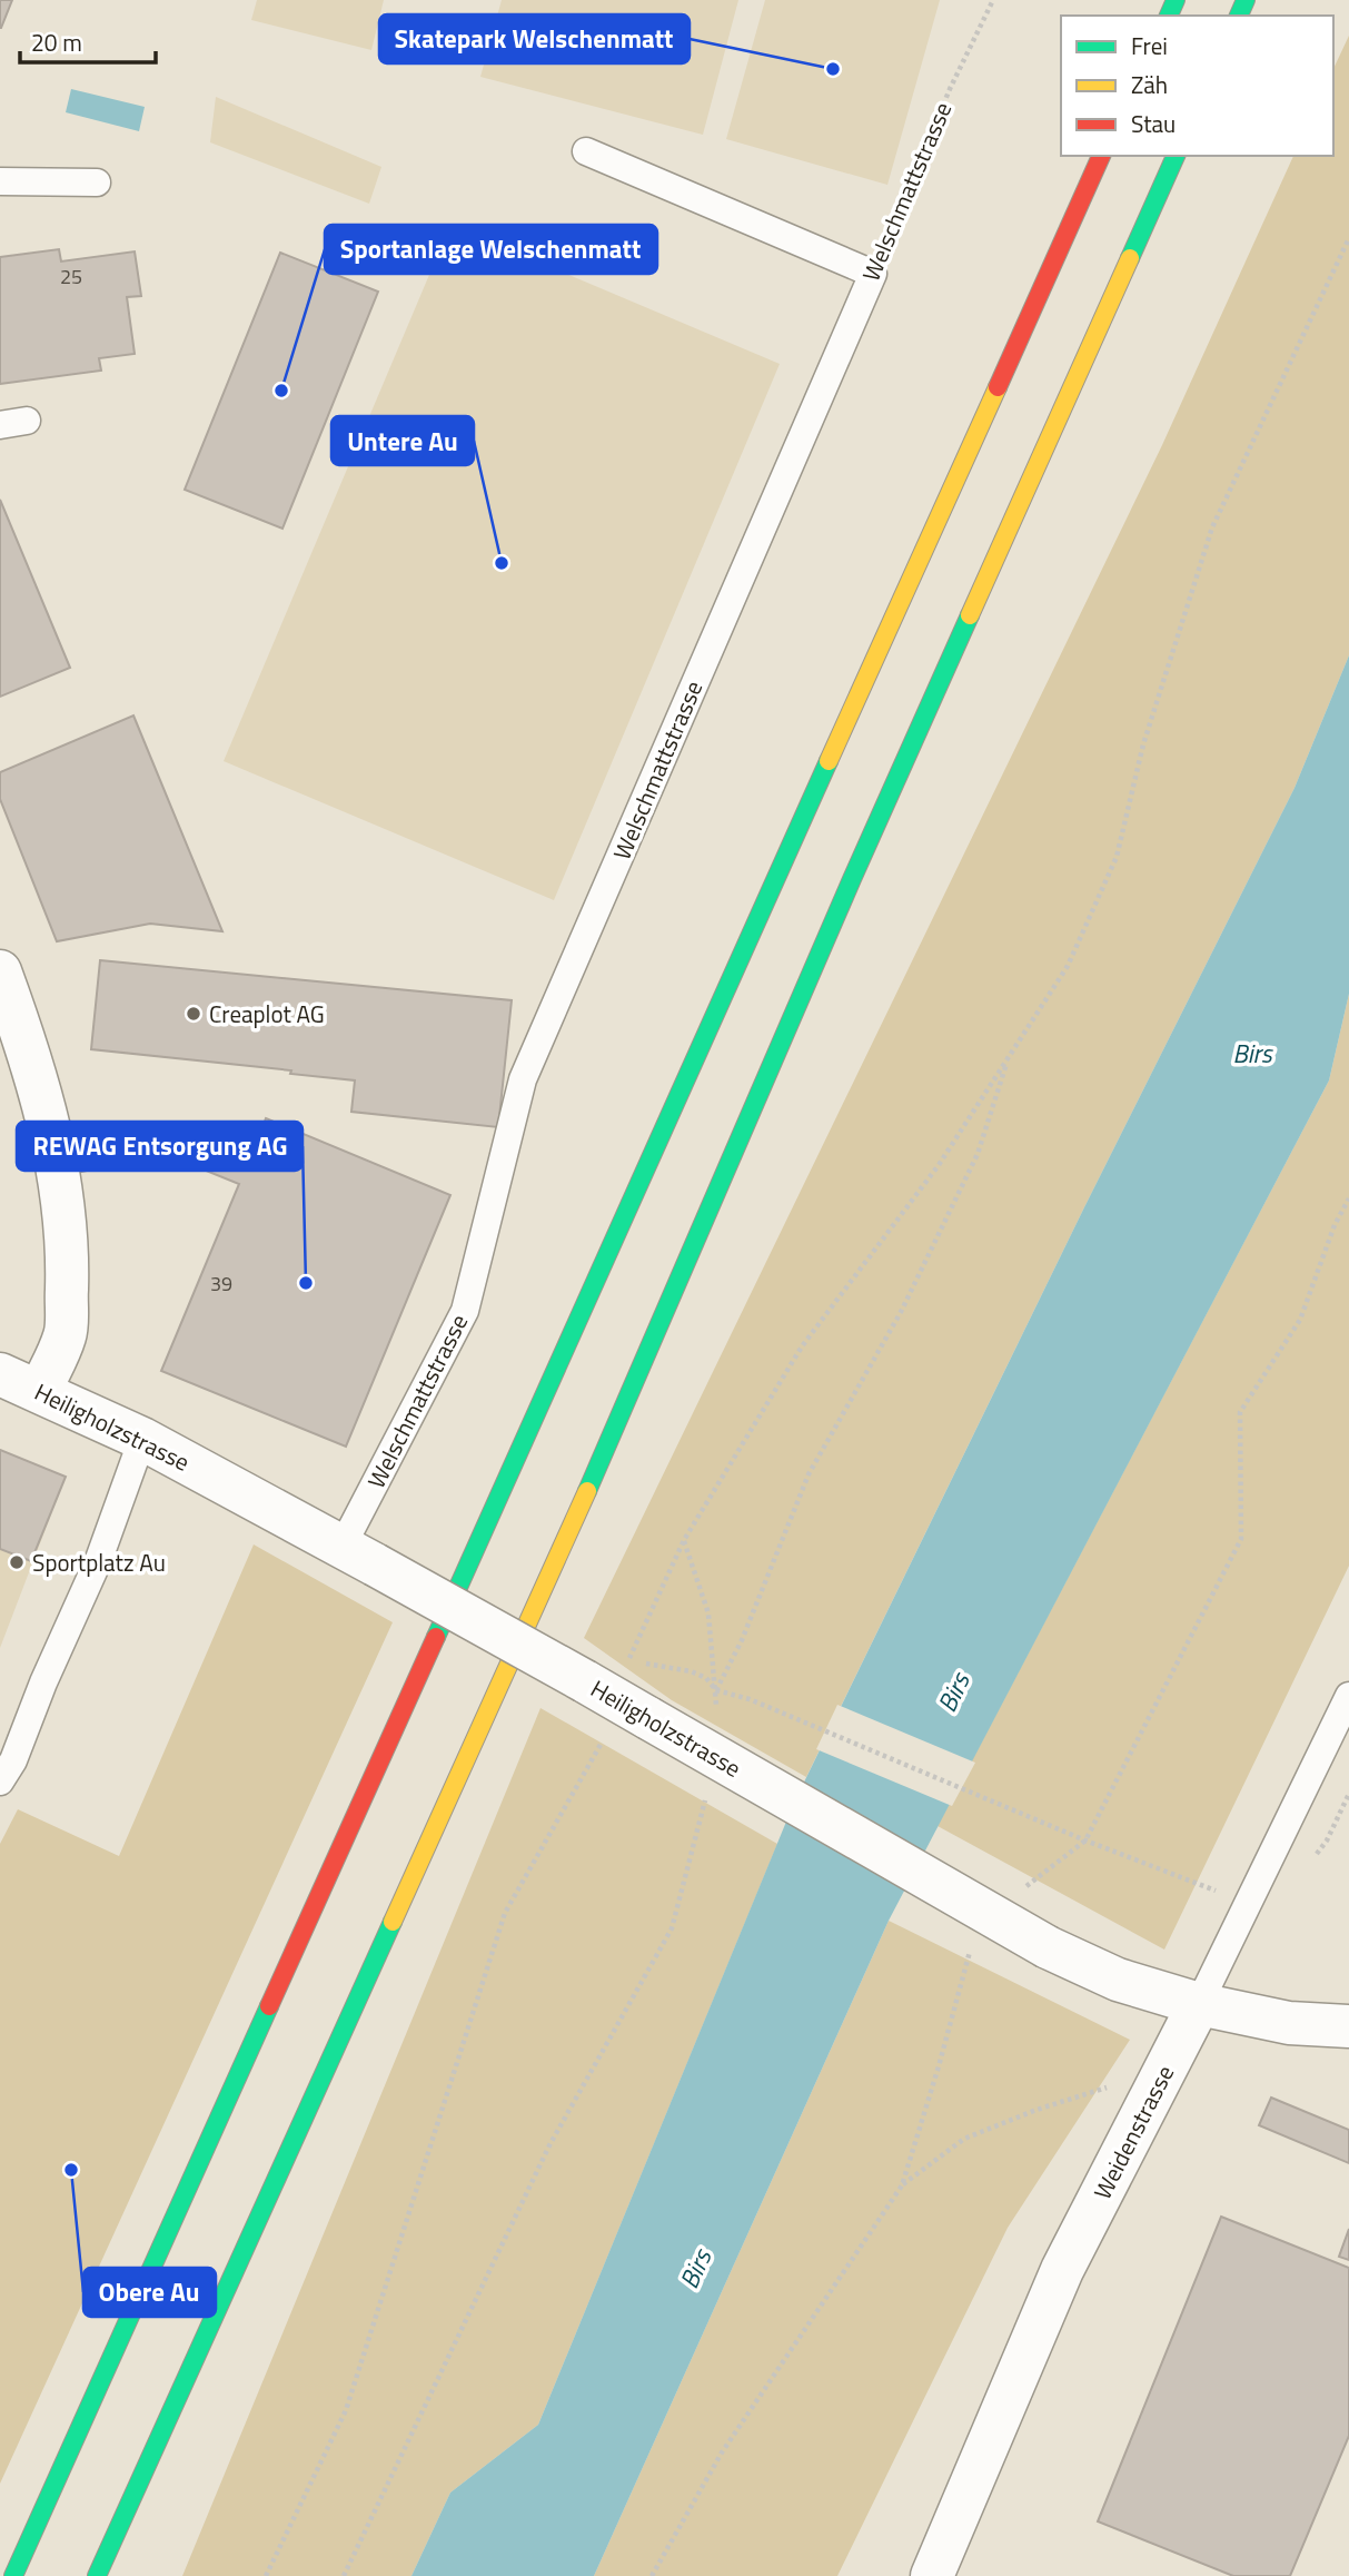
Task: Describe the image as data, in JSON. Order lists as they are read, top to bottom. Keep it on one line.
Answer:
{"streets":{"street":["Heiligholzstrasse","Weidenstrasse"],"lane":["Welschmattstrasse"]},"crossings":[["Welschmattstrasse","Heiligholzstrasse"],["Heiligholzstrasse","Weidenstrasse"]],"water":["Birs"],"places":["Skatepark Welschenmatt","Sportanlage Welschenmatt","Untere Au","Creaplot AG","REWAG Entsorgung AG","Sportplatz Au","Obere Au"],"house_numbers":["25","39"],"legend":["Frei","Zäh","Stau"],"scale_bar":"20 m"}
